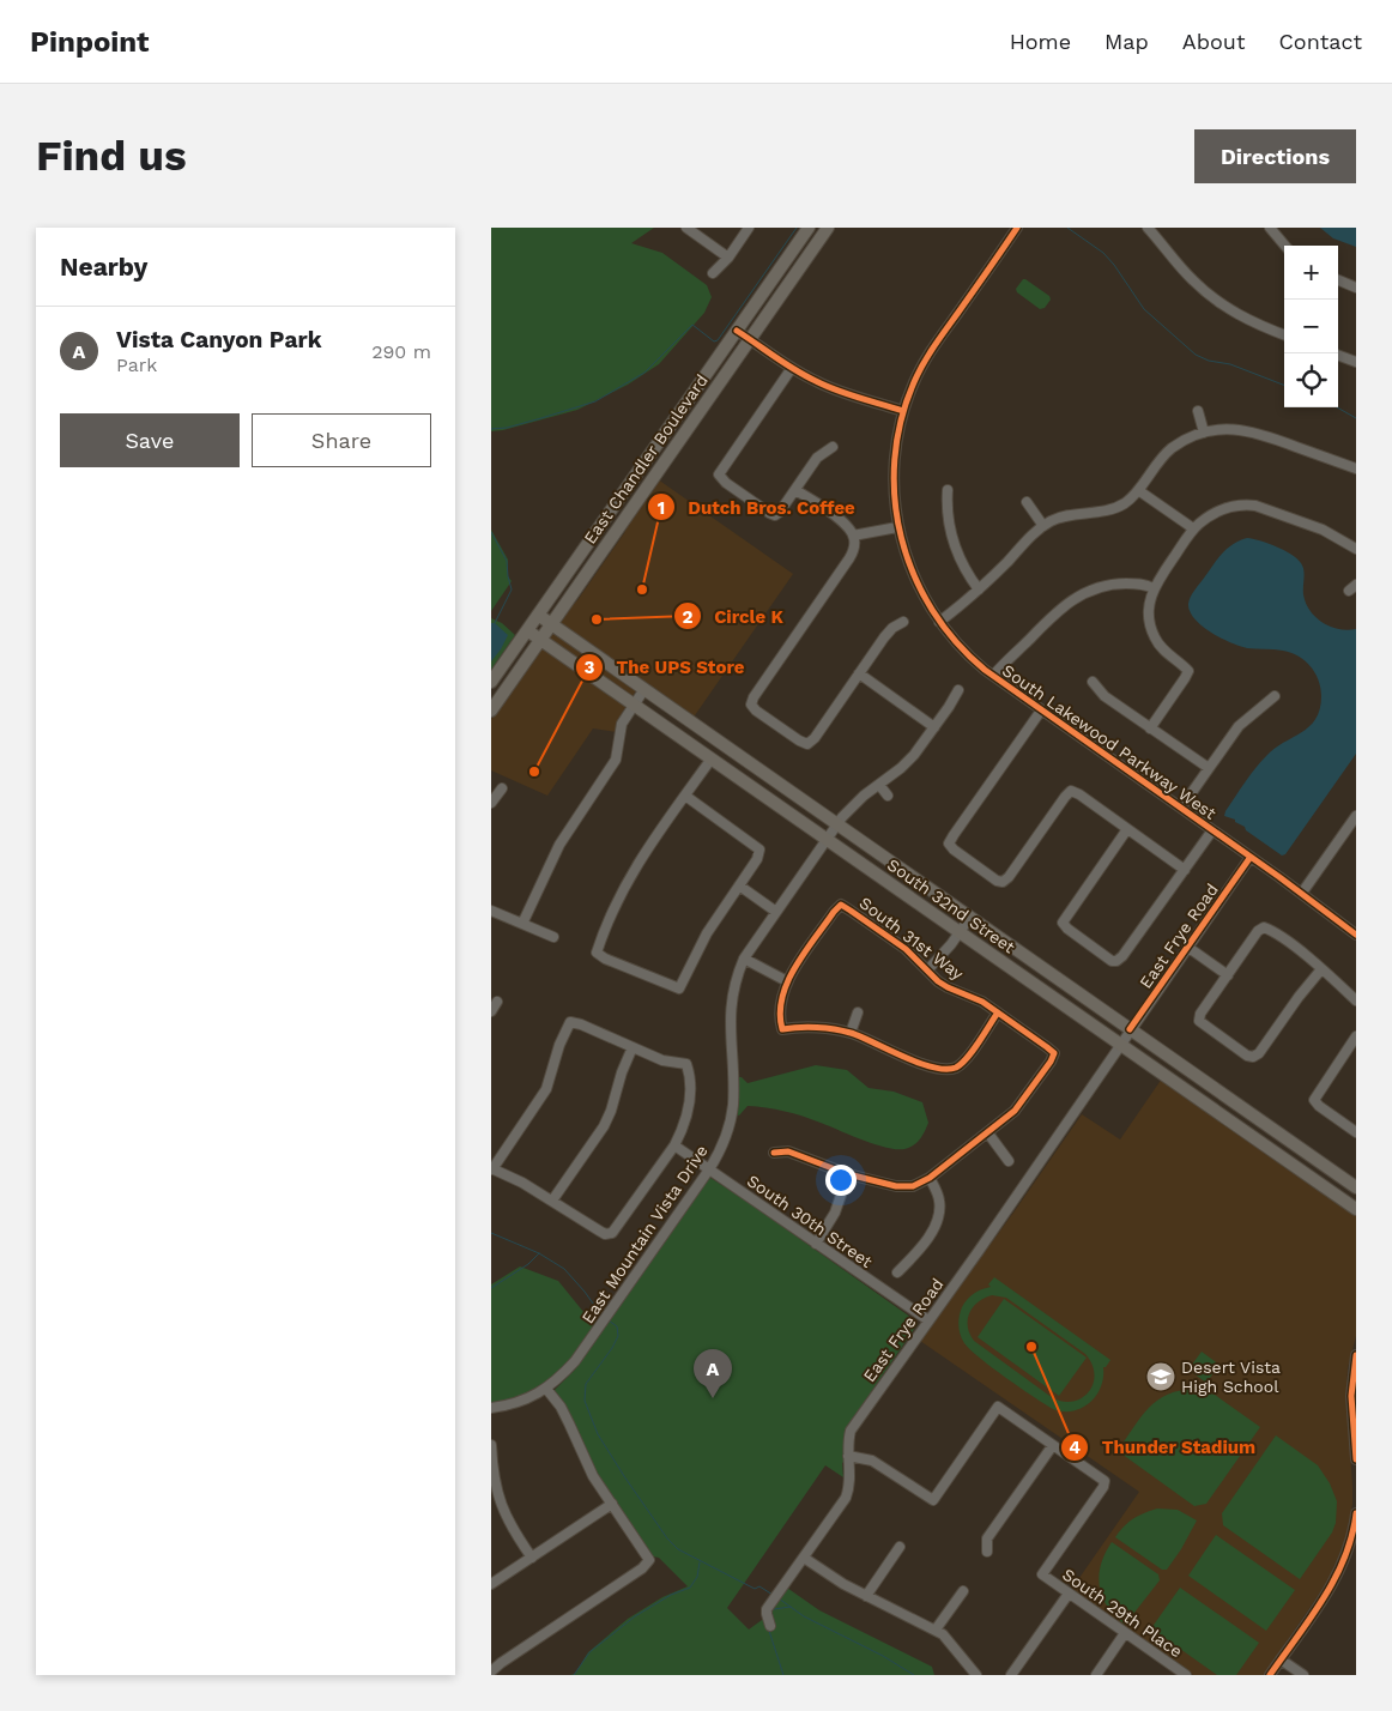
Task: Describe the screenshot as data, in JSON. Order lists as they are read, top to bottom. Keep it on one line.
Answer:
{"streets":{"main road":["East Chandler Boulevard","South 32nd Street"],"street":["South Lakewood Parkway West","East Frye Road","South 31st Way","South 30th Street","East Mountain Vista Drive","South 29th Place"]},"crossings":[["East Chandler Boulevard","South 32nd Street"],["South Lakewood Parkway West","East Frye Road"],["South 32nd Street","East Frye Road"],["South 32nd Street","East Mountain Vista Drive"],["East Frye Road","South 30th Street"],["South 30th Street","East Mountain Vista Drive"]],"places":{"other":["Dutch Bros. Coffee","Circle K","The UPS Store","Thunder Stadium"],"school or university":["Desert Vista High School"]},"page":{"header":"Pinpoint","nav":["Home","Map","About","Contact"],"buttons":["Directions",["Save","Share"]],"title":"Find us","heading":"Nearby","map_buttons":["+","−"],"list":[{"mark":"A","name":"Vista Canyon Park","note":"Park","value":"290 m"}],"pins":"A"}}
